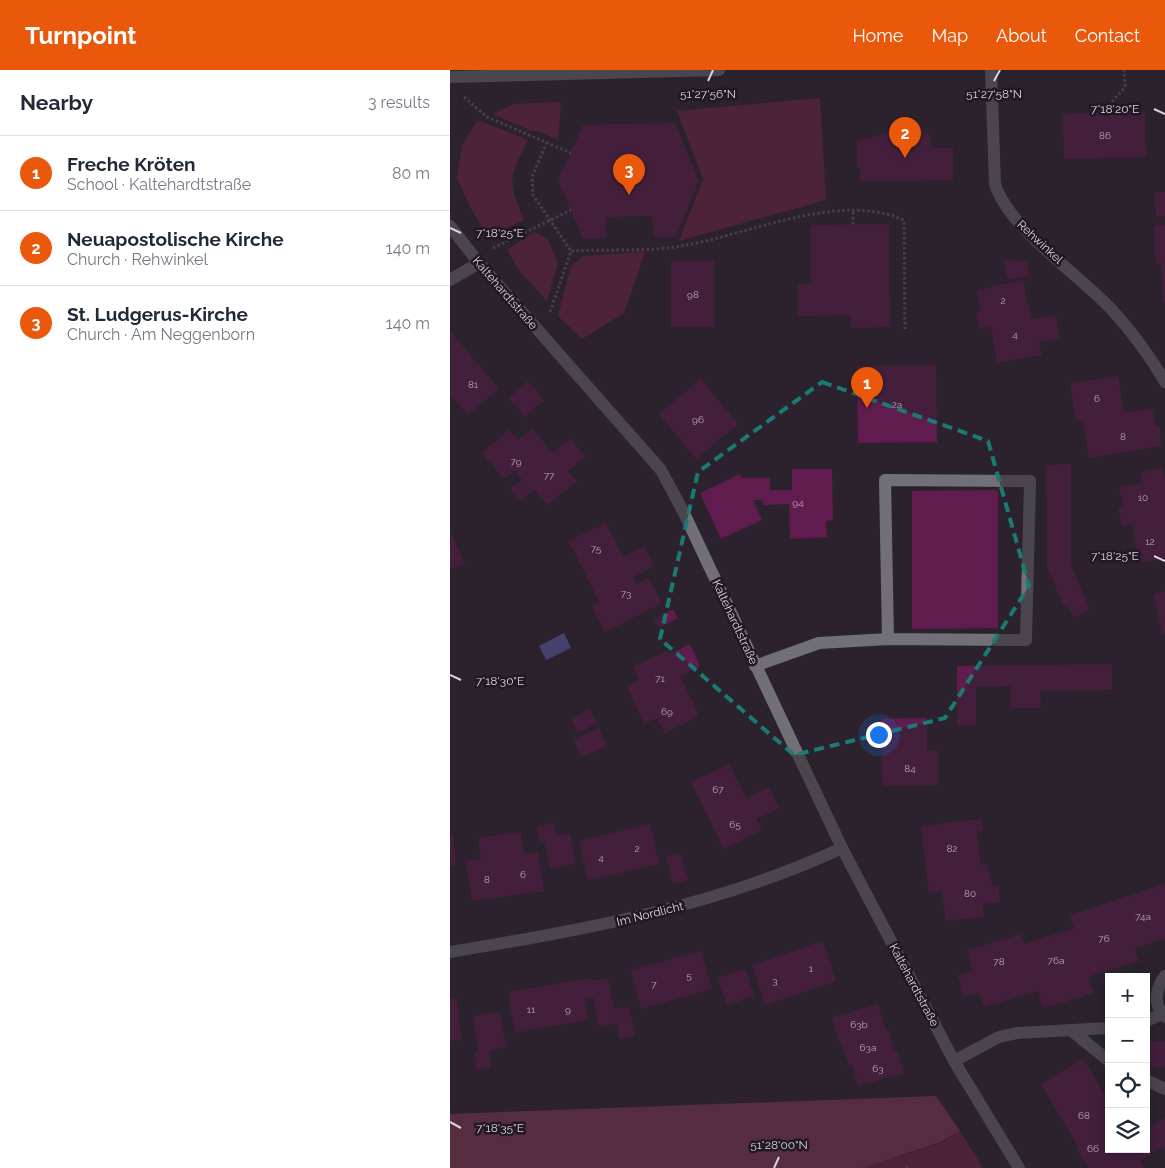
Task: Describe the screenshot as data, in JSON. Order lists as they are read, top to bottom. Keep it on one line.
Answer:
{"streets":{"street":["Rehwinkel","Kaltehardtstraße","Im Nordlicht"]},"crossings":[["Kaltehardtstraße","Im Nordlicht"]],"house_numbers":["86","98","2","4","81","6","2a","96","8","79","77","10","94","12","75","73","71","69","84","67","65","2","82","4","6","8","80","74a","76","76a","78","1","5","3","7","11","9","63b","63a","63","68","66"],"page":{"header":"Turnpoint","nav":["Home","Map","About","Contact"],"heading":["Nearby","3 results"],"pins":["2","3","1"],"list":[{"mark":"1","name":"Freche Kröten","note":"School · Kaltehardtstraße","value":"80 m"},{"mark":"2","name":"Neuapostolische Kirche","note":"Church · Rehwinkel","value":"140 m"},{"mark":"3","name":"St. Ludgerus-Kirche","note":"Church · Am Neggenborn","value":"140 m"}],"map_buttons":["+","−"]},"coordinates":["51°27'56\"N","51°27'58\"N","7°18'20\"E","7°18'25\"E","7°18'30\"E","7°18'35\"E","51°28'00\"N"]}
